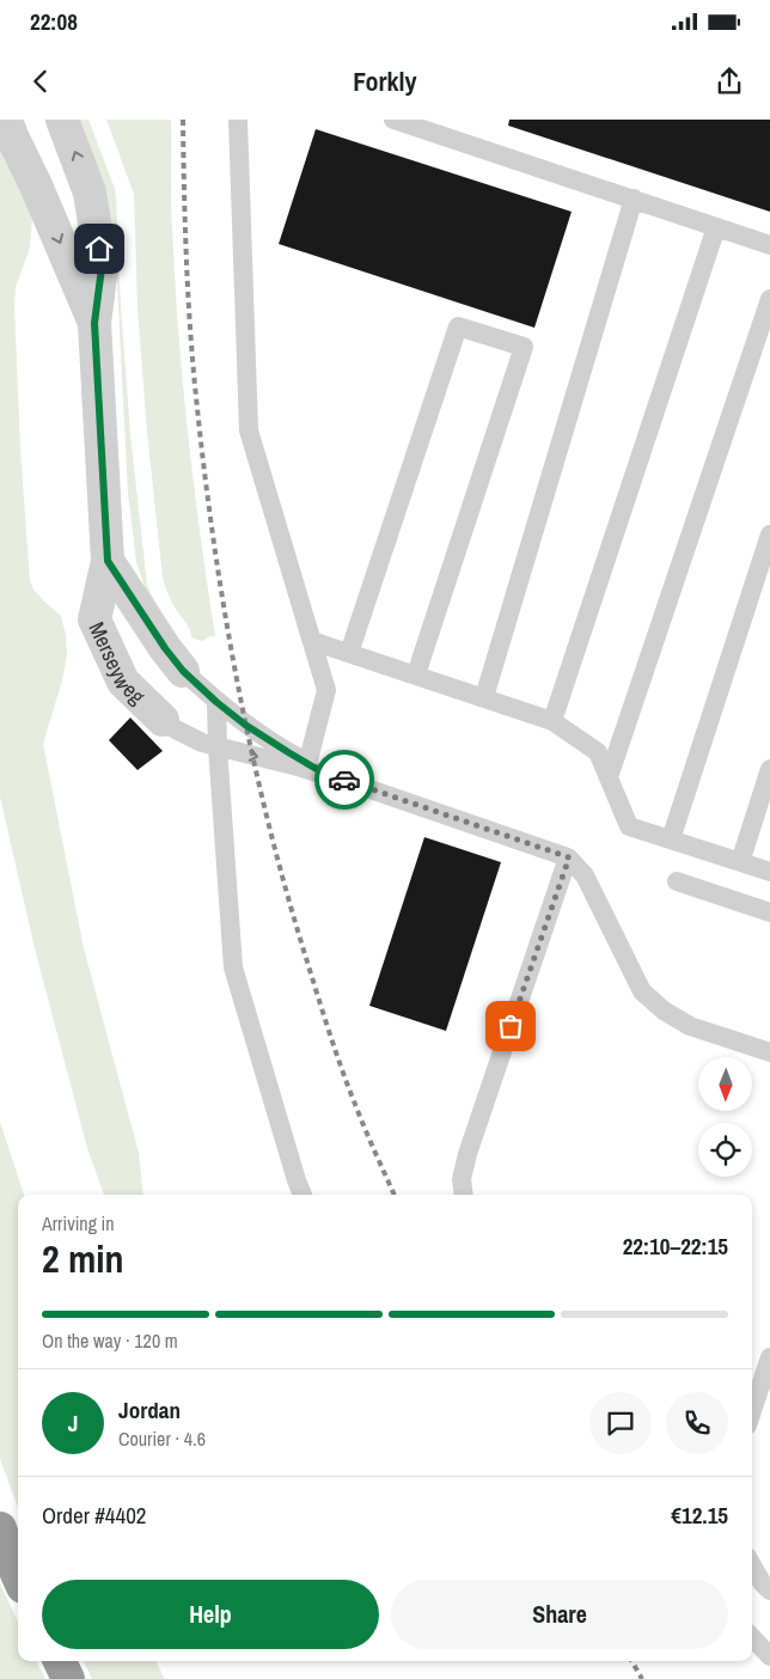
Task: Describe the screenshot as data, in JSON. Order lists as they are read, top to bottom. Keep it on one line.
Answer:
{"streets":{"street":["Merseyweg"]},"north":"bottom","page":{"status":"22:08","header":"Forkly","heading":["2 min","Arriving in","22:10–22:15"],"panel":["Jordan","Courier · 4.6","Order #4402","€12.15"],"bar":"On the way · 120 m","round":"J","buttons":["Help","Share"]}}
